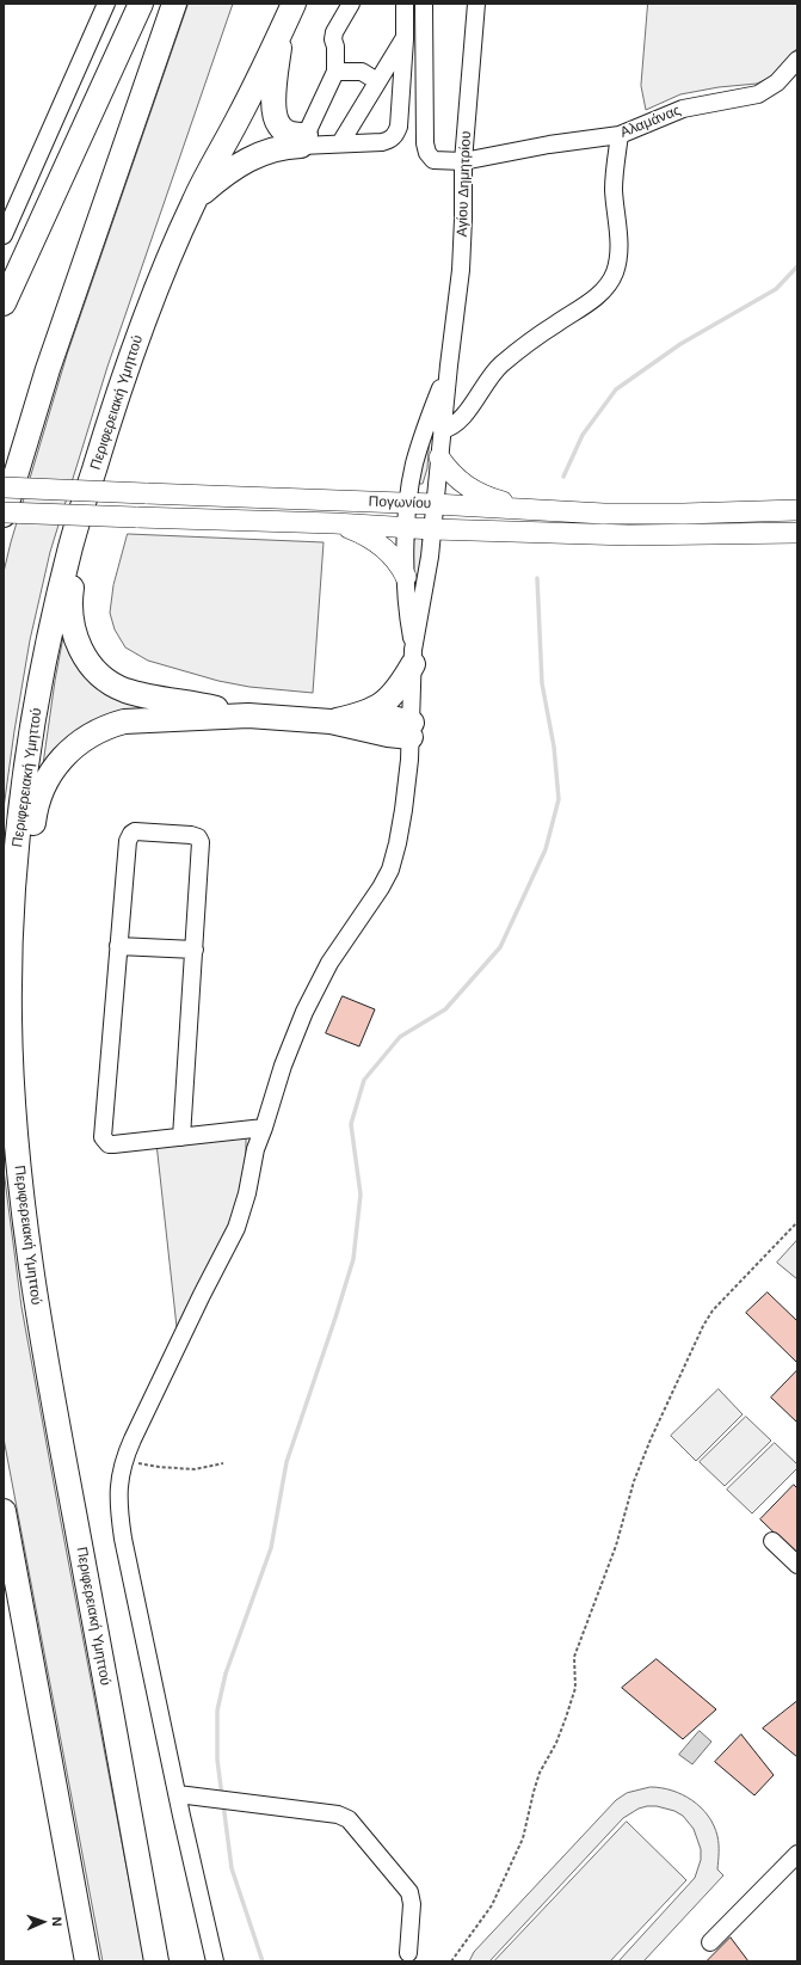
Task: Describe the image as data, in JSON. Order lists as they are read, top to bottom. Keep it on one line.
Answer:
{"streets":{"highway":["Περιφερειακή Υμηττού"],"main road":["Πογωνίου"],"street":["Αλαμάνας","Αγίου Δημητρίου"]},"crossings":[["Αλαμάνας","Αγίου Δημητρίου"]],"north":"right"}
